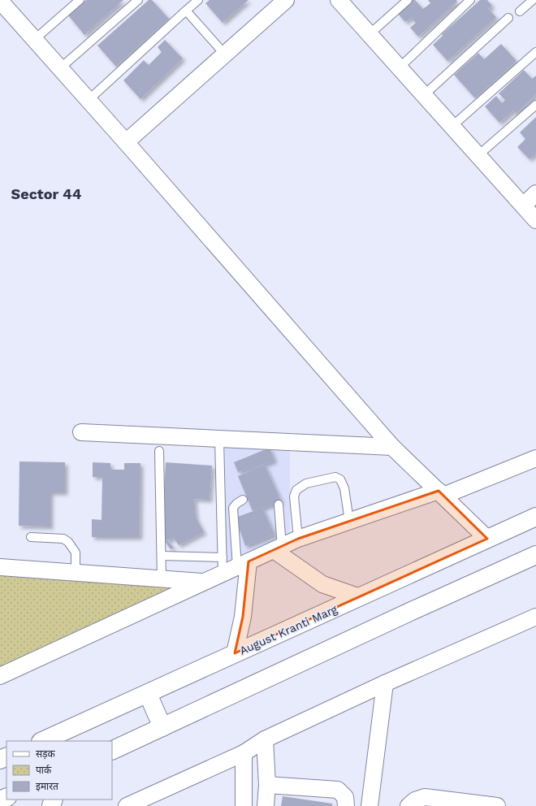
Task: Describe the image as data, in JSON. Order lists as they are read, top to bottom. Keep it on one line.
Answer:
{"streets":{"main road":["August Kranti Marg"]},"districts":["Sector 44"],"legend":["सड़क","पार्क","इमारत"]}
